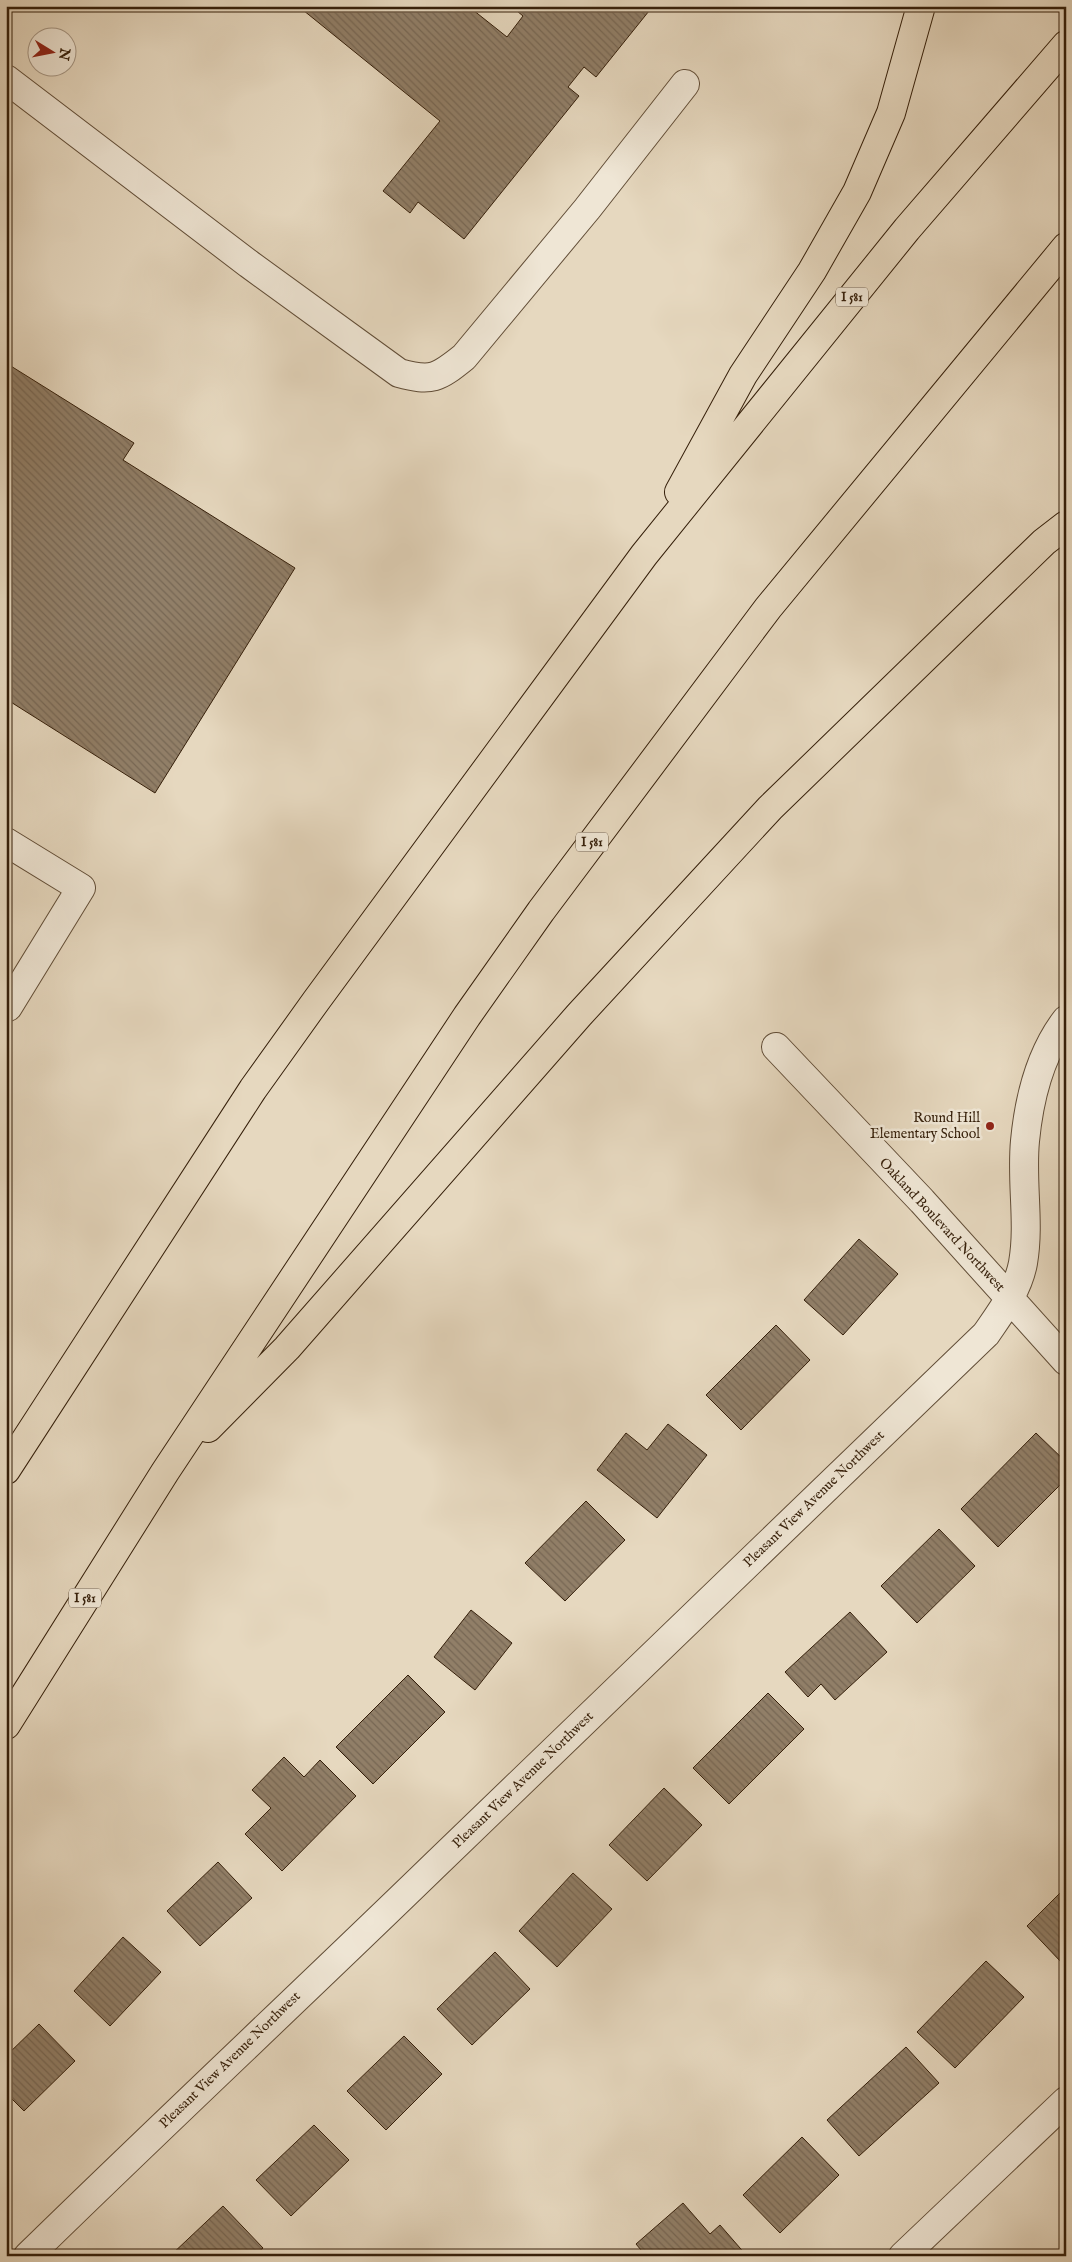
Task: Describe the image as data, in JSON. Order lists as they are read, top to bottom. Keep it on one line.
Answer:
{"streets":{"highway":["I 581"],"street":["Oakland Boulevard Northwest","Pleasant View Avenue Northwest"]},"crossings":[["Oakland Boulevard Northwest","Pleasant View Avenue Northwest"]],"places":["Round Hill Elementary School"],"north":"right"}
